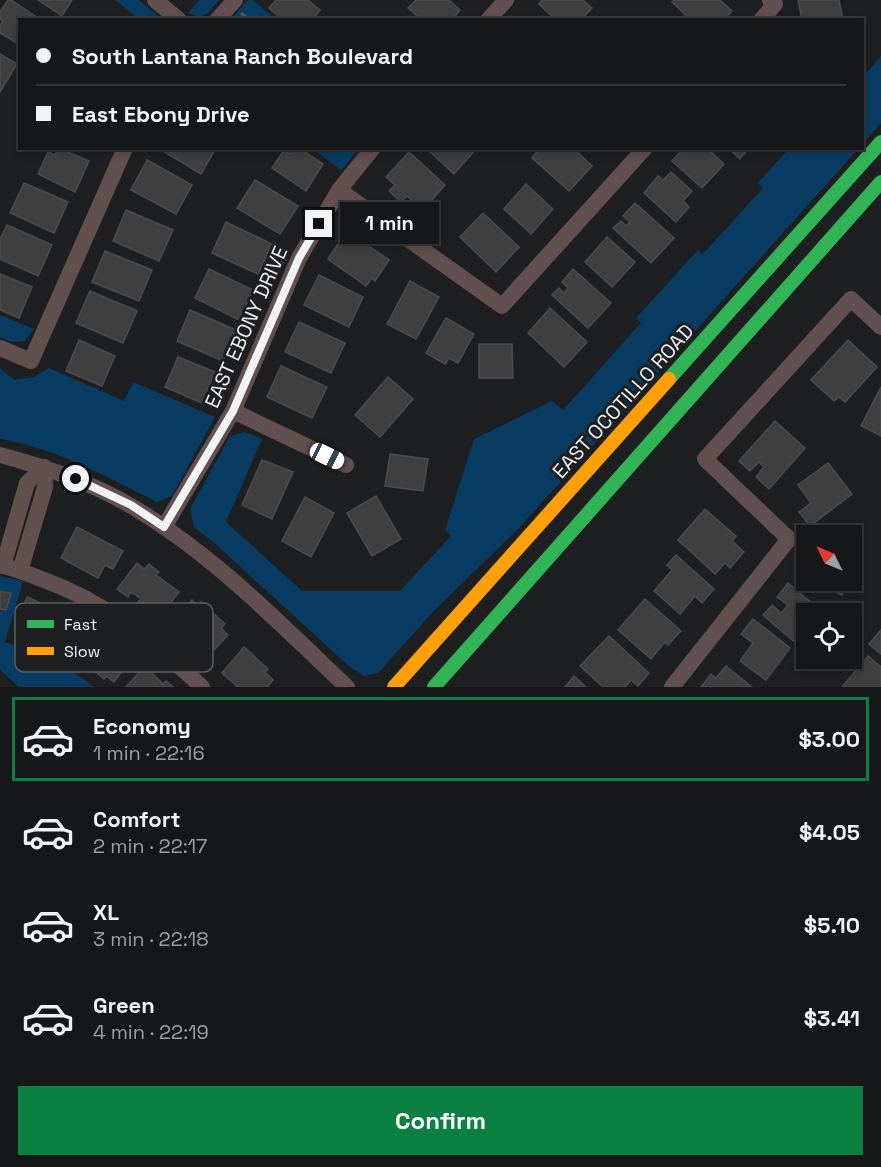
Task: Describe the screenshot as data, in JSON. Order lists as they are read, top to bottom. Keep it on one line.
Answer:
{"streets":{"main road":["EAST OCOTILLO ROAD"],"street":["EAST EBONY DRIVE"]},"legend":["Fast","Slow"],"north":"top left","page":{"banner":["South Lantana Ranch Boulevard","East Ebony Drive"],"bubble":"1 min","list":[{"name":"Economy","note":"1 min · 22:16","value":"$3.00"},{"name":"Comfort","note":"2 min · 22:17","value":"$4.05"},{"name":"XL","note":"3 min · 22:18","value":"$5.10"},{"name":"Green","note":"4 min · 22:19","value":"$3.41"}],"buttons":"Confirm"}}
